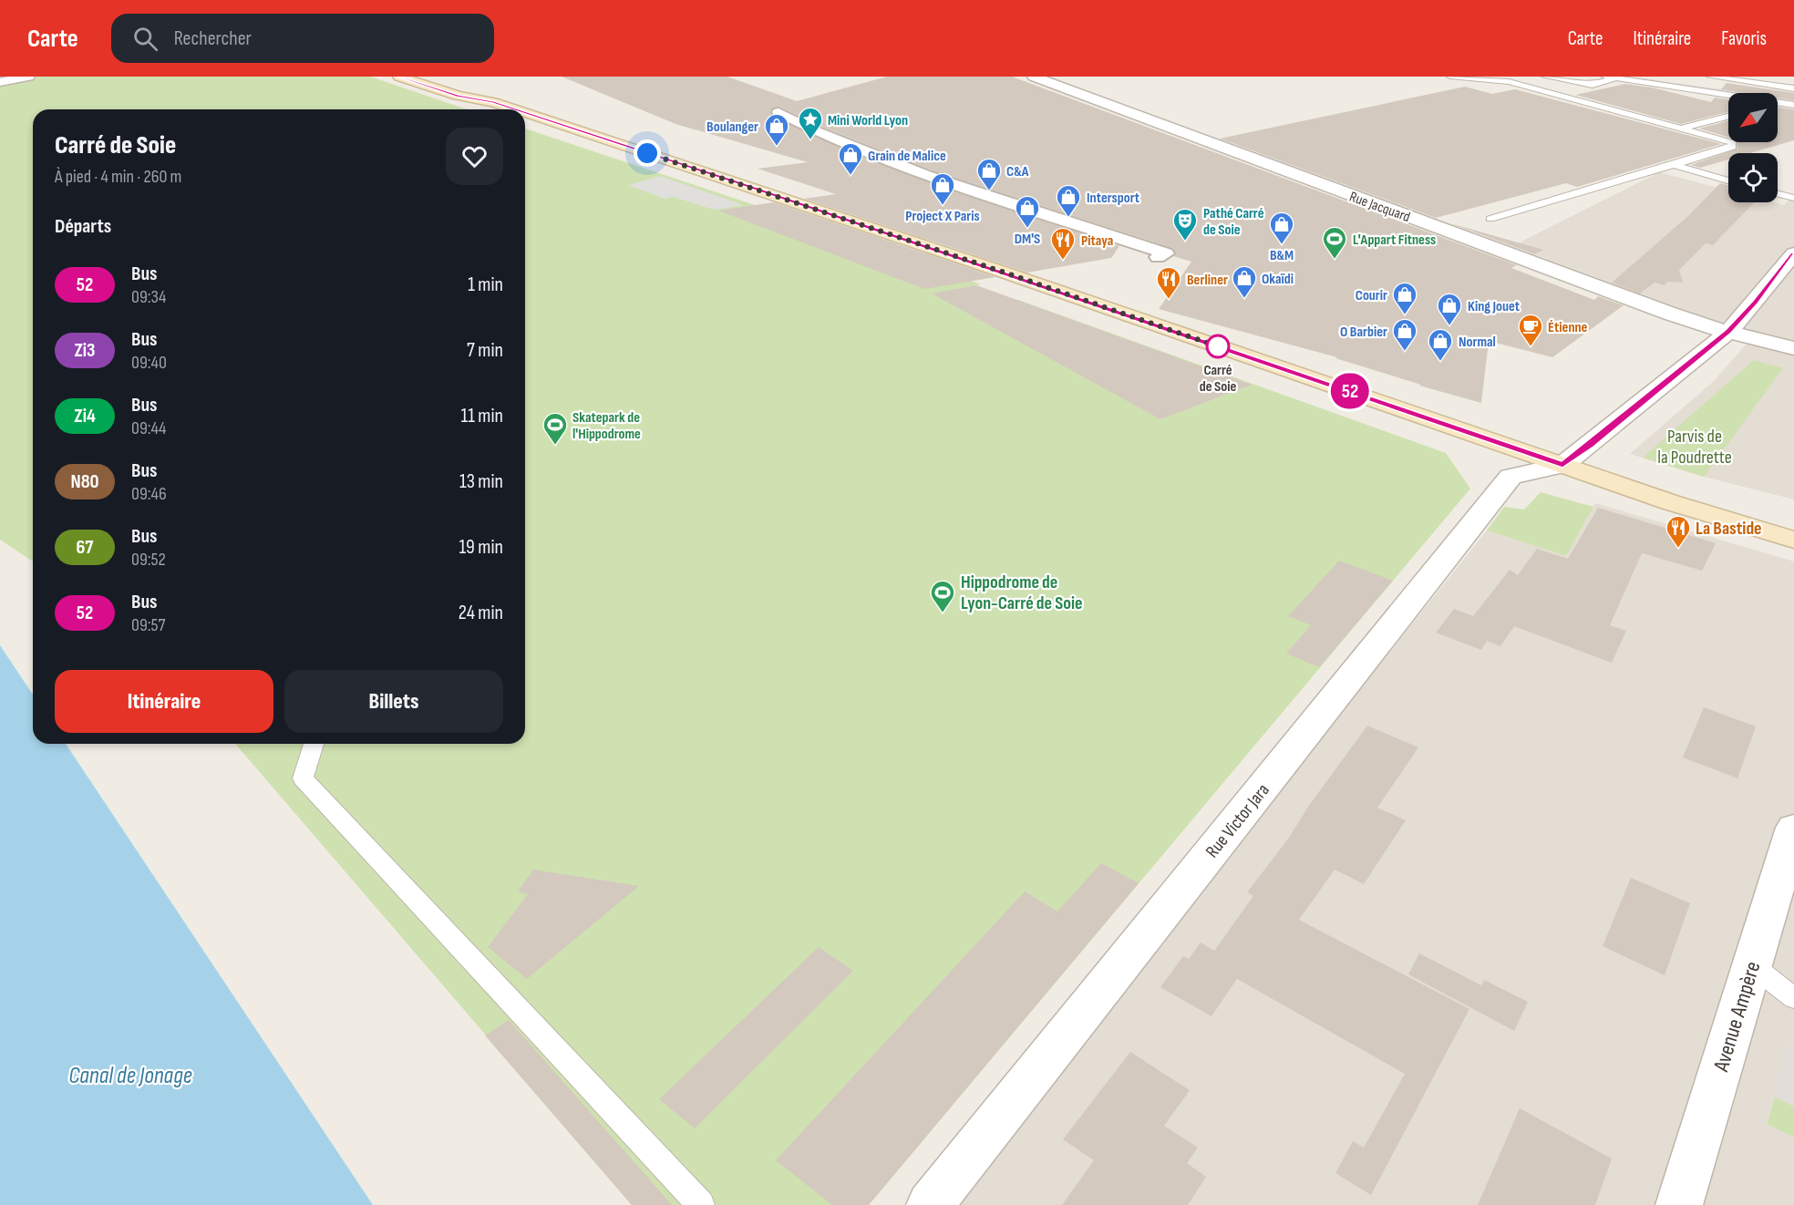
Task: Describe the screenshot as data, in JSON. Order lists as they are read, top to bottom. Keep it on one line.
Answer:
{"streets":{"street":["Rue Jacquard","Rue Victor Jara","Avenue Ampère"]},"water":["Canal de Jonage"],"parks":["Parvis de la Poudrette"],"places":{"place":["Mini World Lyon"],"shop":["Boulanger","Grain de Malice","C&A","Project X Paris","Intersport","DM'S","B&M","Okaïdi","Courir","King Jouet","O Barbier","Normal"],"theatre":["Pathé Carré de Soie"],"sports":["L'Appart Fitness","Skatepark de l'Hippodrome","Hippodrome de Lyon-Carré de Soie"],"restaurant":["Pitaya","Berliner","La Bastide"],"other":["Carré de Soie"],"cafe":["Étienne"]},"lines":["bus line 52"],"north":"bottom left","page":{"header":"Carte","search":"Rechercher","nav":["Carte","Itinéraire","Favoris"],"on_map":"52","heading":[["Carré de Soie","À pied · 4 min · 260 m"],"Départs"],"list":[{"mark":"52","name":"Bus","note":"09:34","value":"1 min"},{"mark":"Zi3","name":"Bus","note":"09:40","value":"7 min"},{"mark":"Zi4","name":"Bus","note":"09:44","value":"11 min"},{"mark":"N80","name":"Bus","note":"09:46","value":"13 min"},{"mark":"67","name":"Bus","note":"09:52","value":"19 min"},{"mark":"52","name":"Bus","note":"09:57","value":"24 min"}],"buttons":["Itinéraire","Billets"]}}
